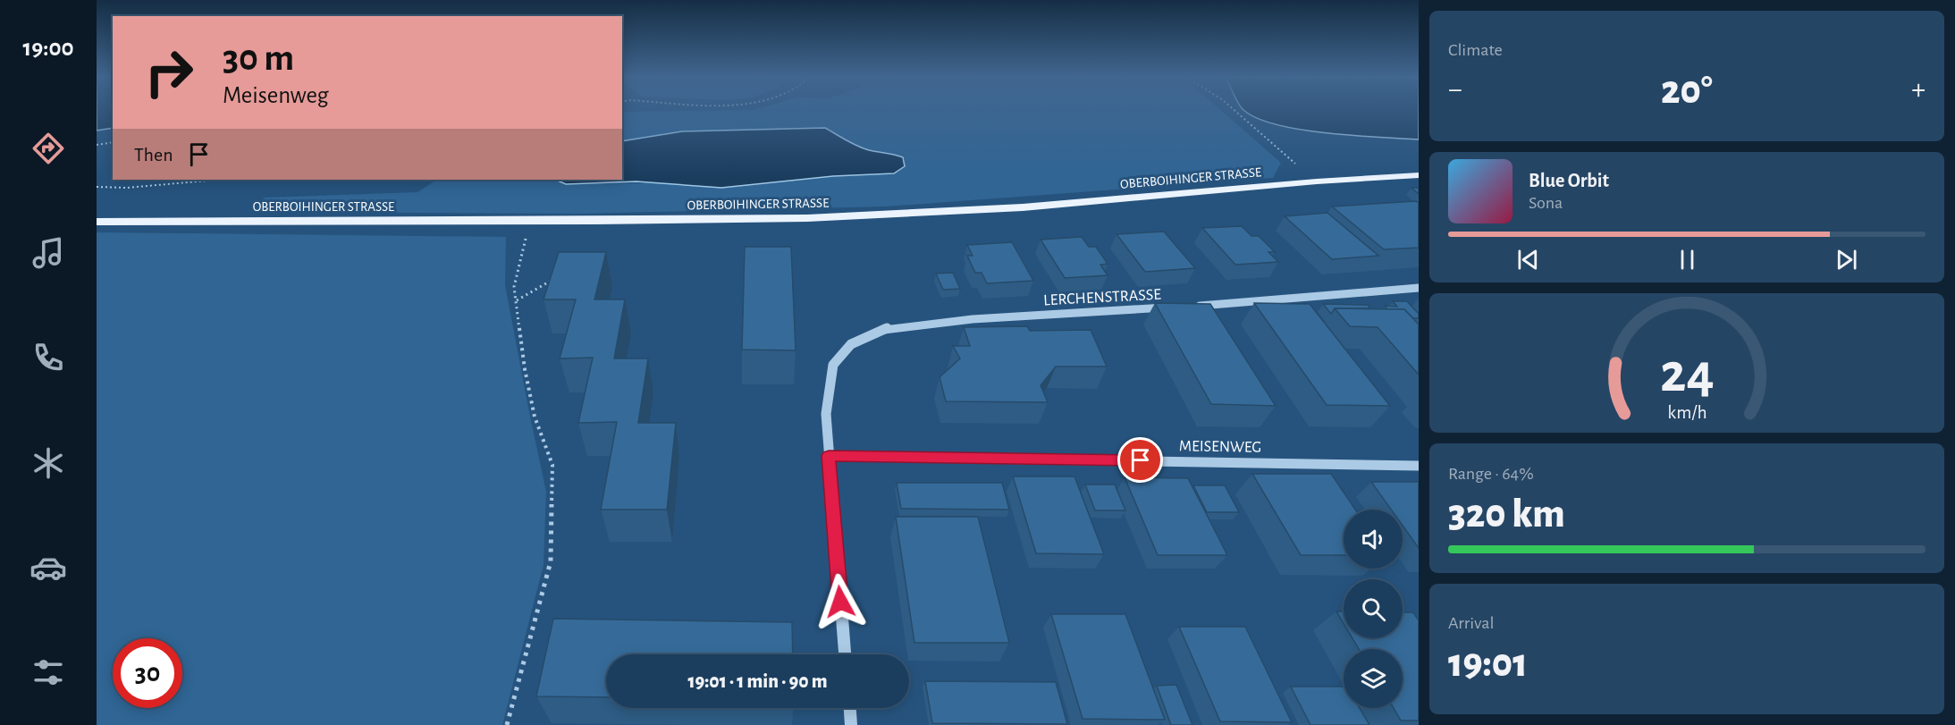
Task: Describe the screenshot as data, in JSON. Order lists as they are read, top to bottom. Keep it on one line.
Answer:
{"streets":{"main road":["OBERBOIHINGER STRASSE"],"street":["LERCHENSTRASSE","MEISENWEG"]},"crossings":[["LERCHENSTRASSE","MEISENWEG"]],"page":{"tabs":"19:00","tile":["Climate",["Range · 64%","320 km"],["Arrival","19:01"]],"turn":["30 m","Meisenweg"],"heat":["−","20°","+"],"then":"Then","song":["Blue Orbit","Sona"],"limit":"30","trip":"19:01 · 1 min · 90 m","gauge":["24","km/h"]}}
